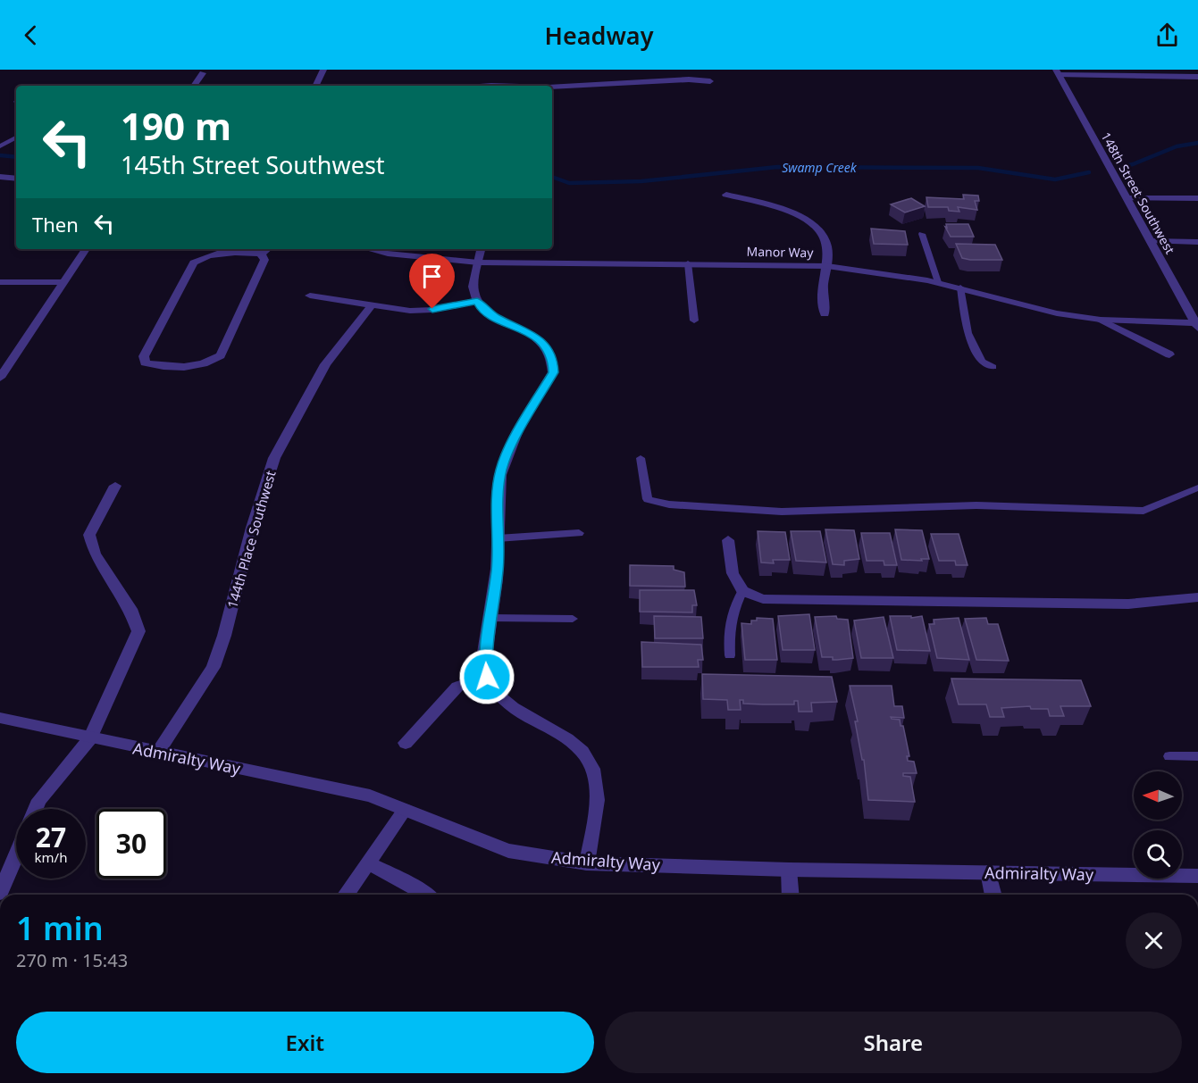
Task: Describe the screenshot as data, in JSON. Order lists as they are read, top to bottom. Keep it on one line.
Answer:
{"streets":{"street":["148th Street Southwest","Manor Way","144th Place Southwest","Admiralty Way"]},"crossings":[["148th Street Southwest","Manor Way"],["144th Place Southwest","Admiralty Way"]],"water":["Swamp Creek"],"north":"left","page":{"header":"Headway","turn":["190 m","145th Street Southwest"],"then":"Then","speed":"27 km/h","limit":"30","heading":["1 min","270 m · 15:43"],"buttons":["Exit","Share"]}}
